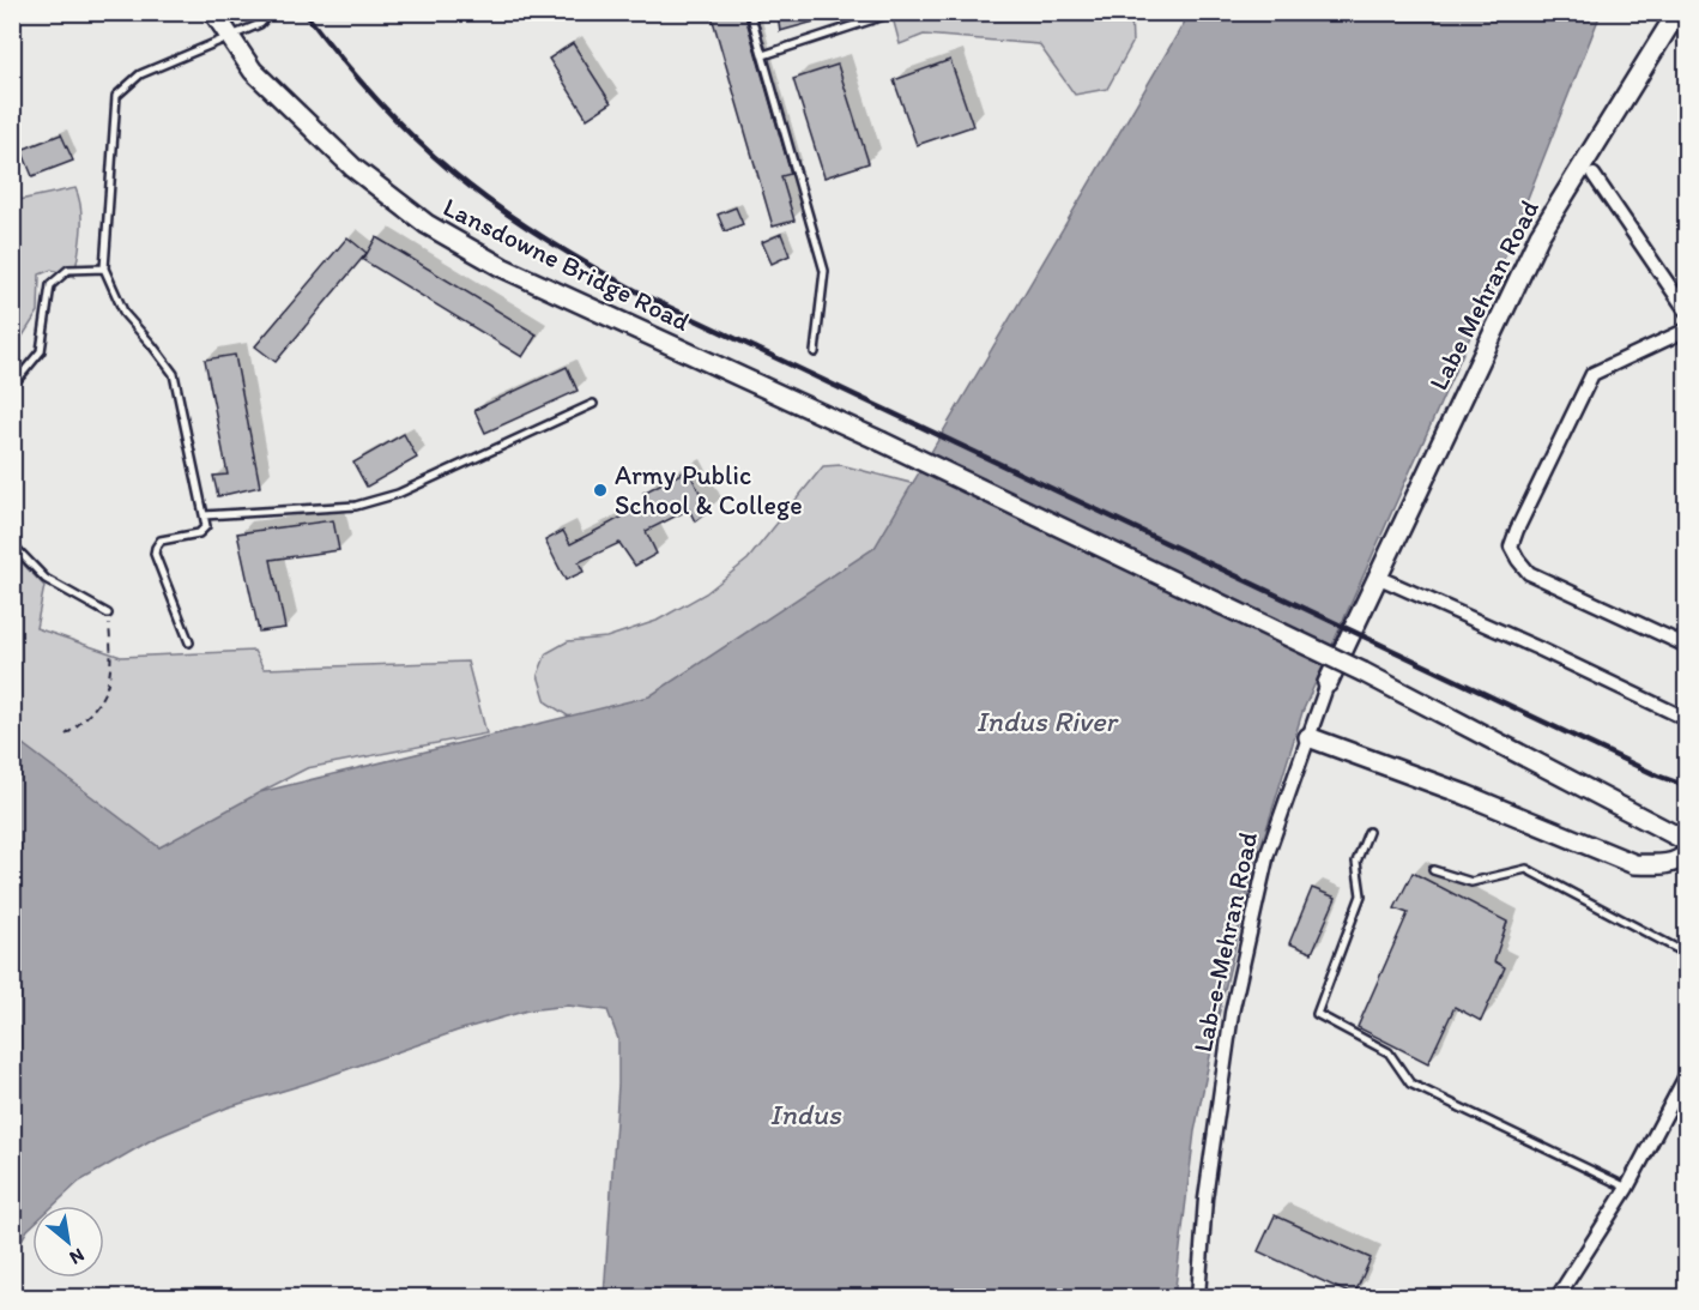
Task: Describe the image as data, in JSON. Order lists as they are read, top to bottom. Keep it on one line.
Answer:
{"streets":{"main road":["Lansdowne Bridge Road","Labe Mehran Road","Lab-e-Mehran Road"]},"crossings":[["Labe Mehran Road","Lab-e-Mehran Road"]],"water":["Indus River","Indus"],"places":["Army Public School & College"],"north":"bottom right"}
